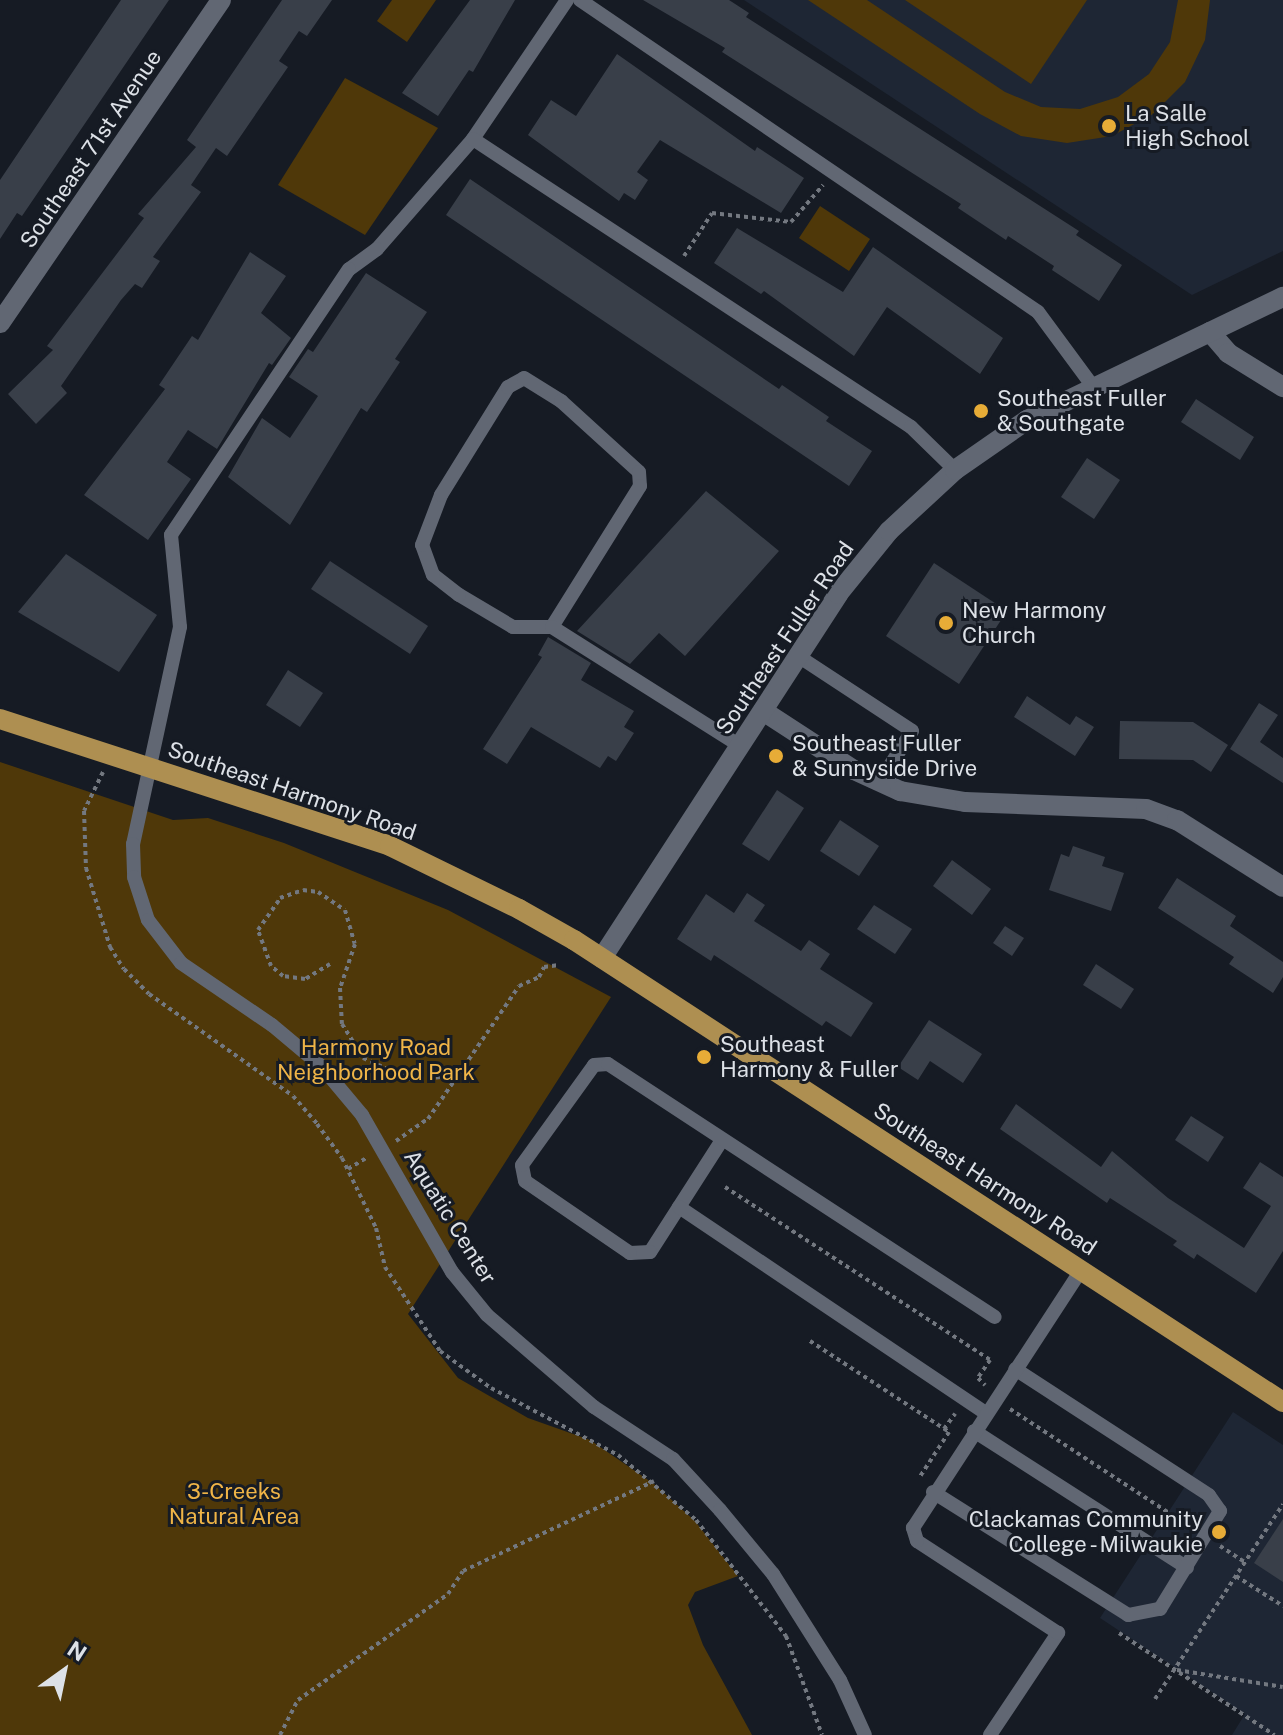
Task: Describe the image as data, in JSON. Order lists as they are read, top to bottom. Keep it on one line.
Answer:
{"streets":{"main road":["Southeast Harmony Road"],"street":["Southeast 71st Avenue","Southeast Fuller Road"],"lane":["Aquatic Center"]},"crossings":[["Southeast Fuller Road","Southeast Harmony Road"],["Southeast Harmony Road","Aquatic Center"]],"parks":["Harmony Road Neighborhood Park","3-Creeks Natural Area"],"places":["La Salle High School","Southeast Fuller & Southgate","New Harmony Church","Southeast Fuller & Sunnyside Drive","Southeast Harmony & Fuller","Clackamas Community College - Milwaukie"],"north":"top right"}
